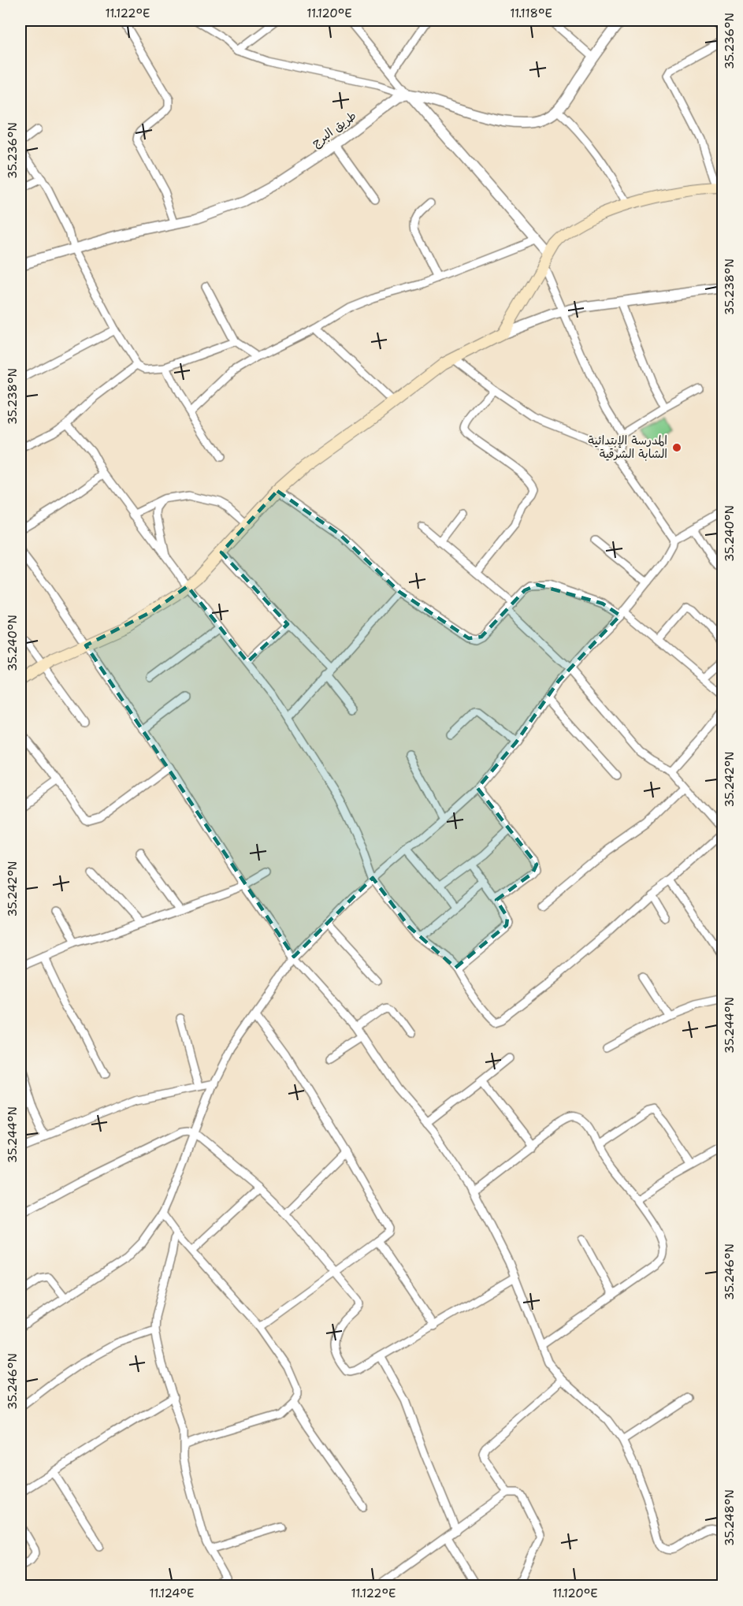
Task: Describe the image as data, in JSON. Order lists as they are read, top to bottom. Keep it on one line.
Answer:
{"streets":{"street":["طريق البرج"]},"places":["المدرسة الإبتدائية الشابة الشرقية"],"coordinates":["11.122°E","11.120°E","11.118°E","35.236°N","35.238°N","35.240°N","35.242°N","35.244°N","35.246°N","35.248°N","11.124°E"]}
